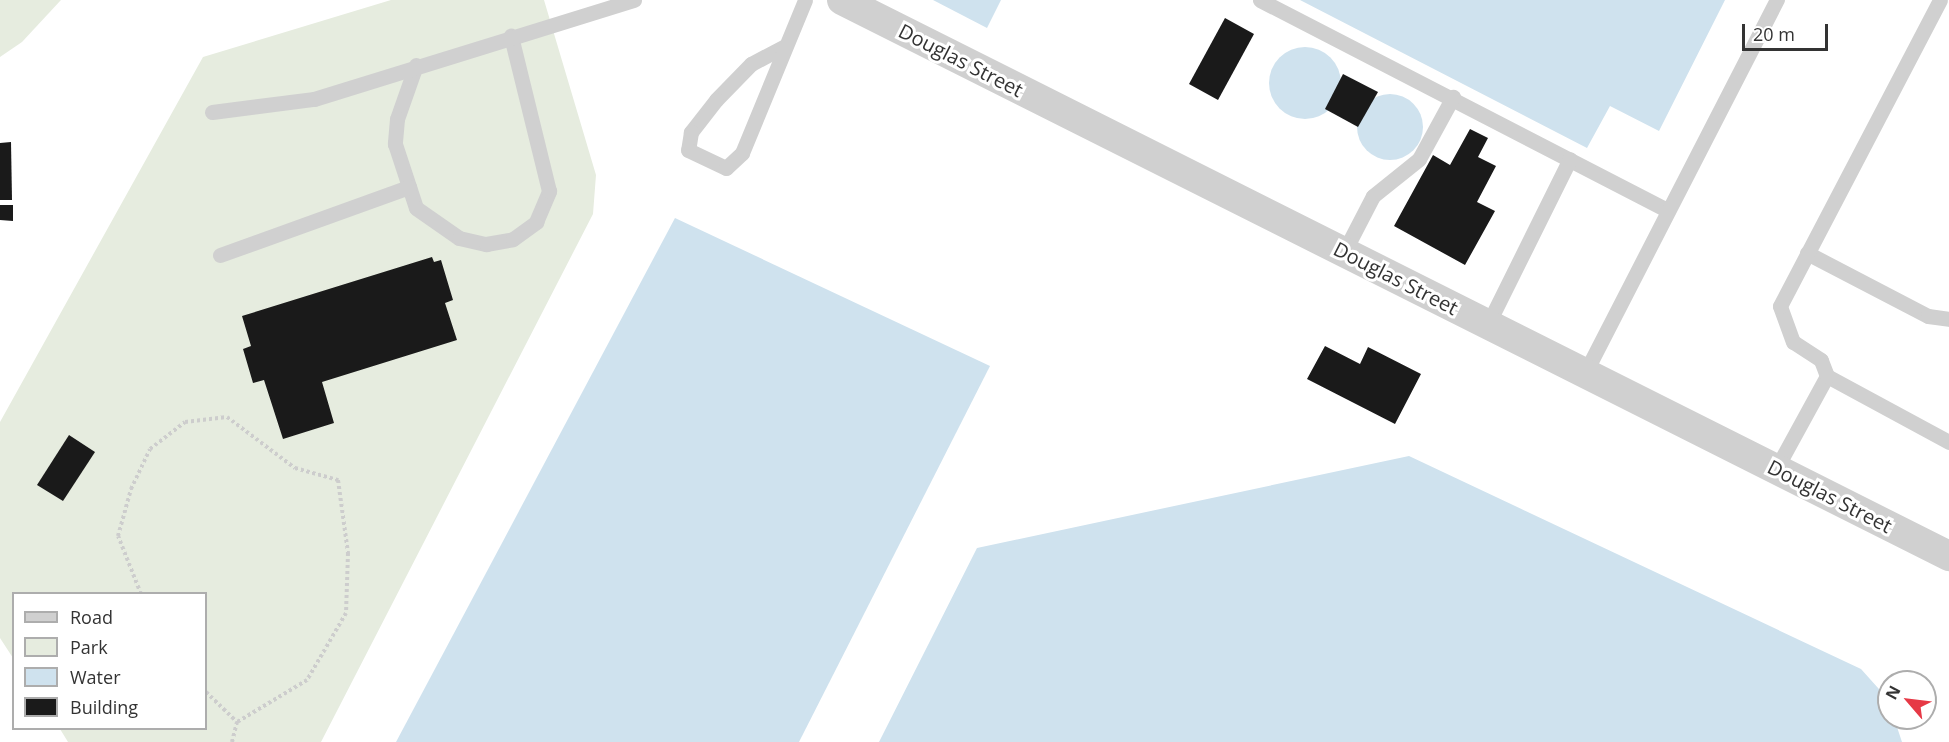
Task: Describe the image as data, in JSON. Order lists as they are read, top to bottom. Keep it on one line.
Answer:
{"streets":{"street":["Douglas Street"]},"legend":["Road","Park","Water","Building"],"scale_bar":"20 m","north":"top left"}
